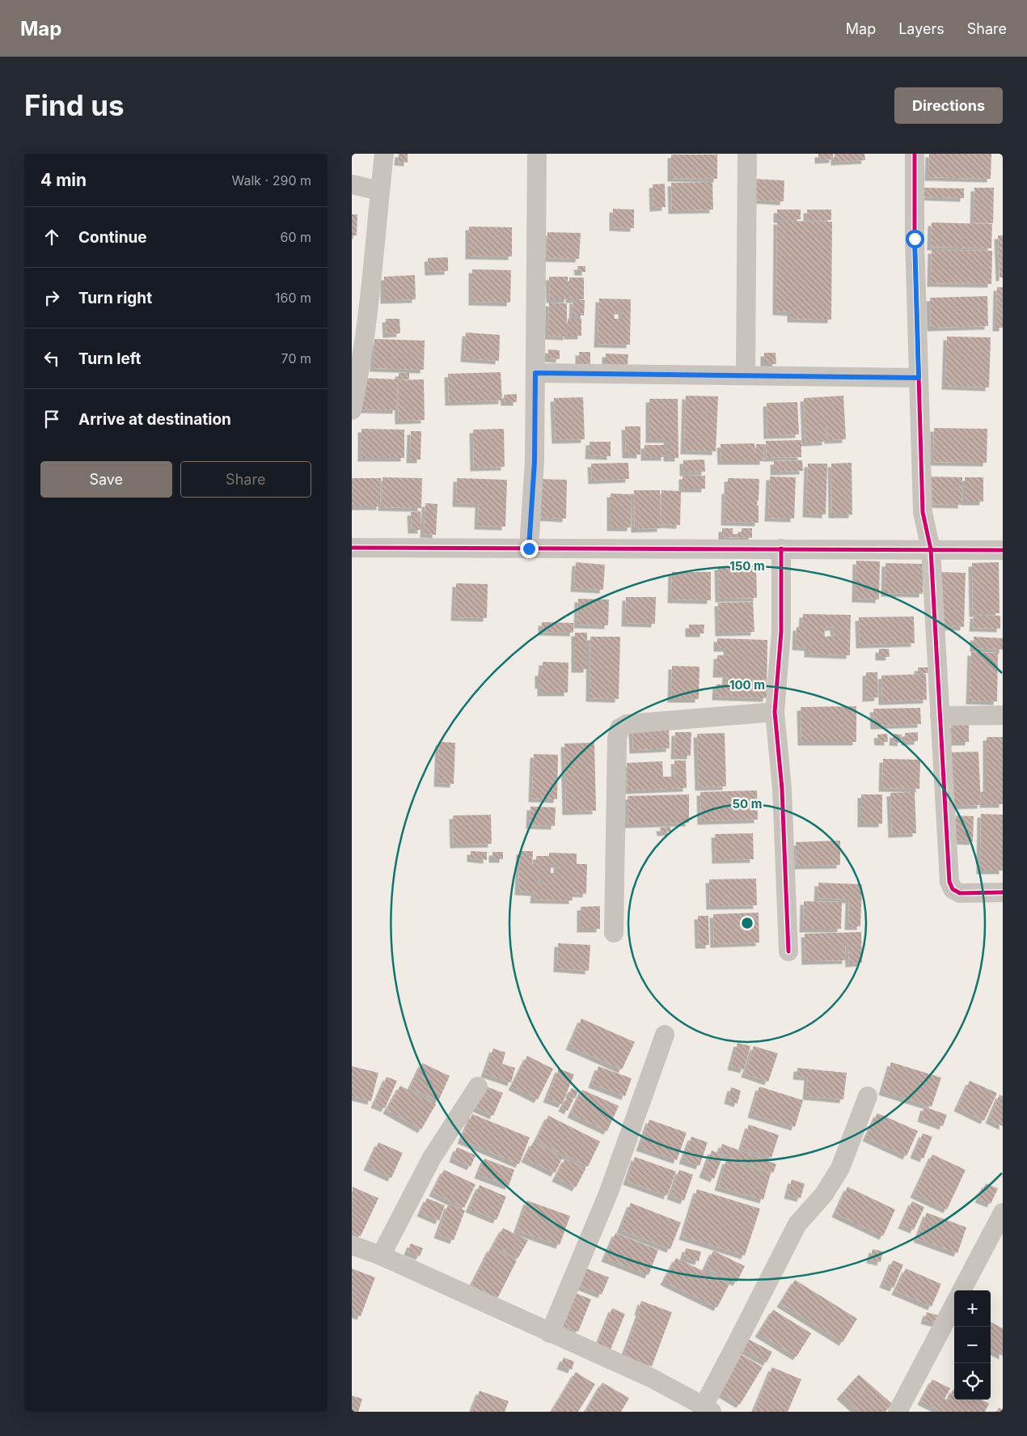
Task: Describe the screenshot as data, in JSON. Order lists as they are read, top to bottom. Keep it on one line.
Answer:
{"page":{"header":"Map","nav":["Map","Layers","Share"],"buttons":["Directions",["Save","Share"]],"title":"Find us","heading":["4 min","Walk · 290 m"],"list":[["Continue","60 m"],["Turn right","160 m"],["Turn left","70 m"],"Arrive at destination"],"map_buttons":["+","−"]},"rings":["150 m","100 m","50 m"]}
